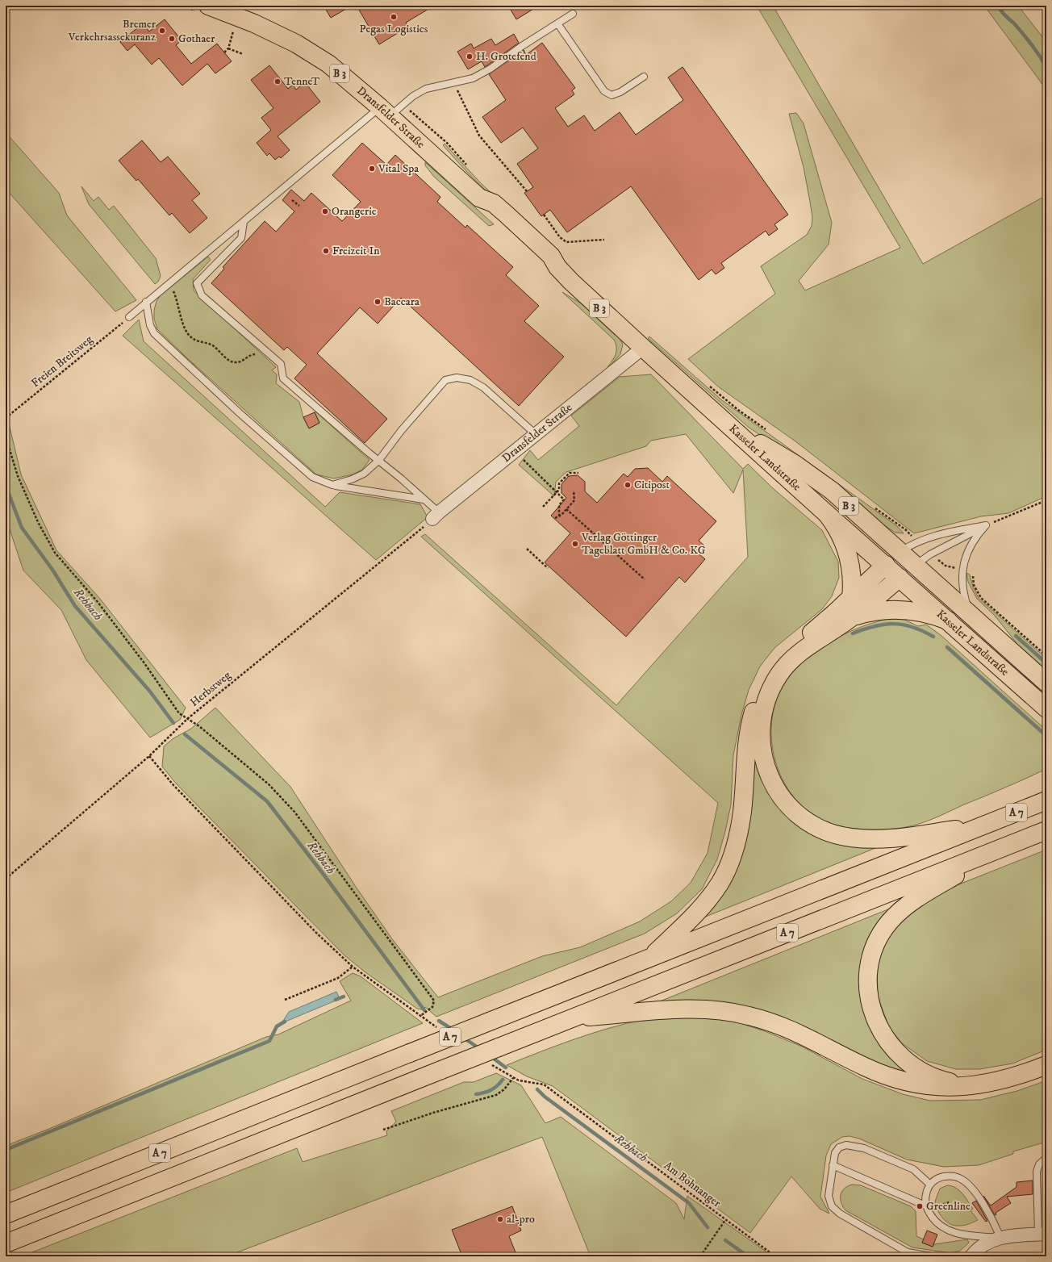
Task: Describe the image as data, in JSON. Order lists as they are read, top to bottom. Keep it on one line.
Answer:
{"streets":{"main road":["B 3","Dransfelder Straße","Kasseler Landstraße","A 7"],"path":["Freien Breitsweg","Herbstweg","Am Böhnanger"]},"crossings":[["Dransfelder Straße","Kasseler Landstraße"],["Dransfelder Straße","Herbstweg"]],"water":["Rehbach"],"places":["Pegas Logistics","Bremer Verkehrsassekuranz","Gothaer","H. Grotefend","TenneT","Vital Spa","Orangerie","Freizeit In","Baccara","Citipost","Verlag Göttinger Tageblatt GmbH & Co. KG","Greenline","al-pro"]}
